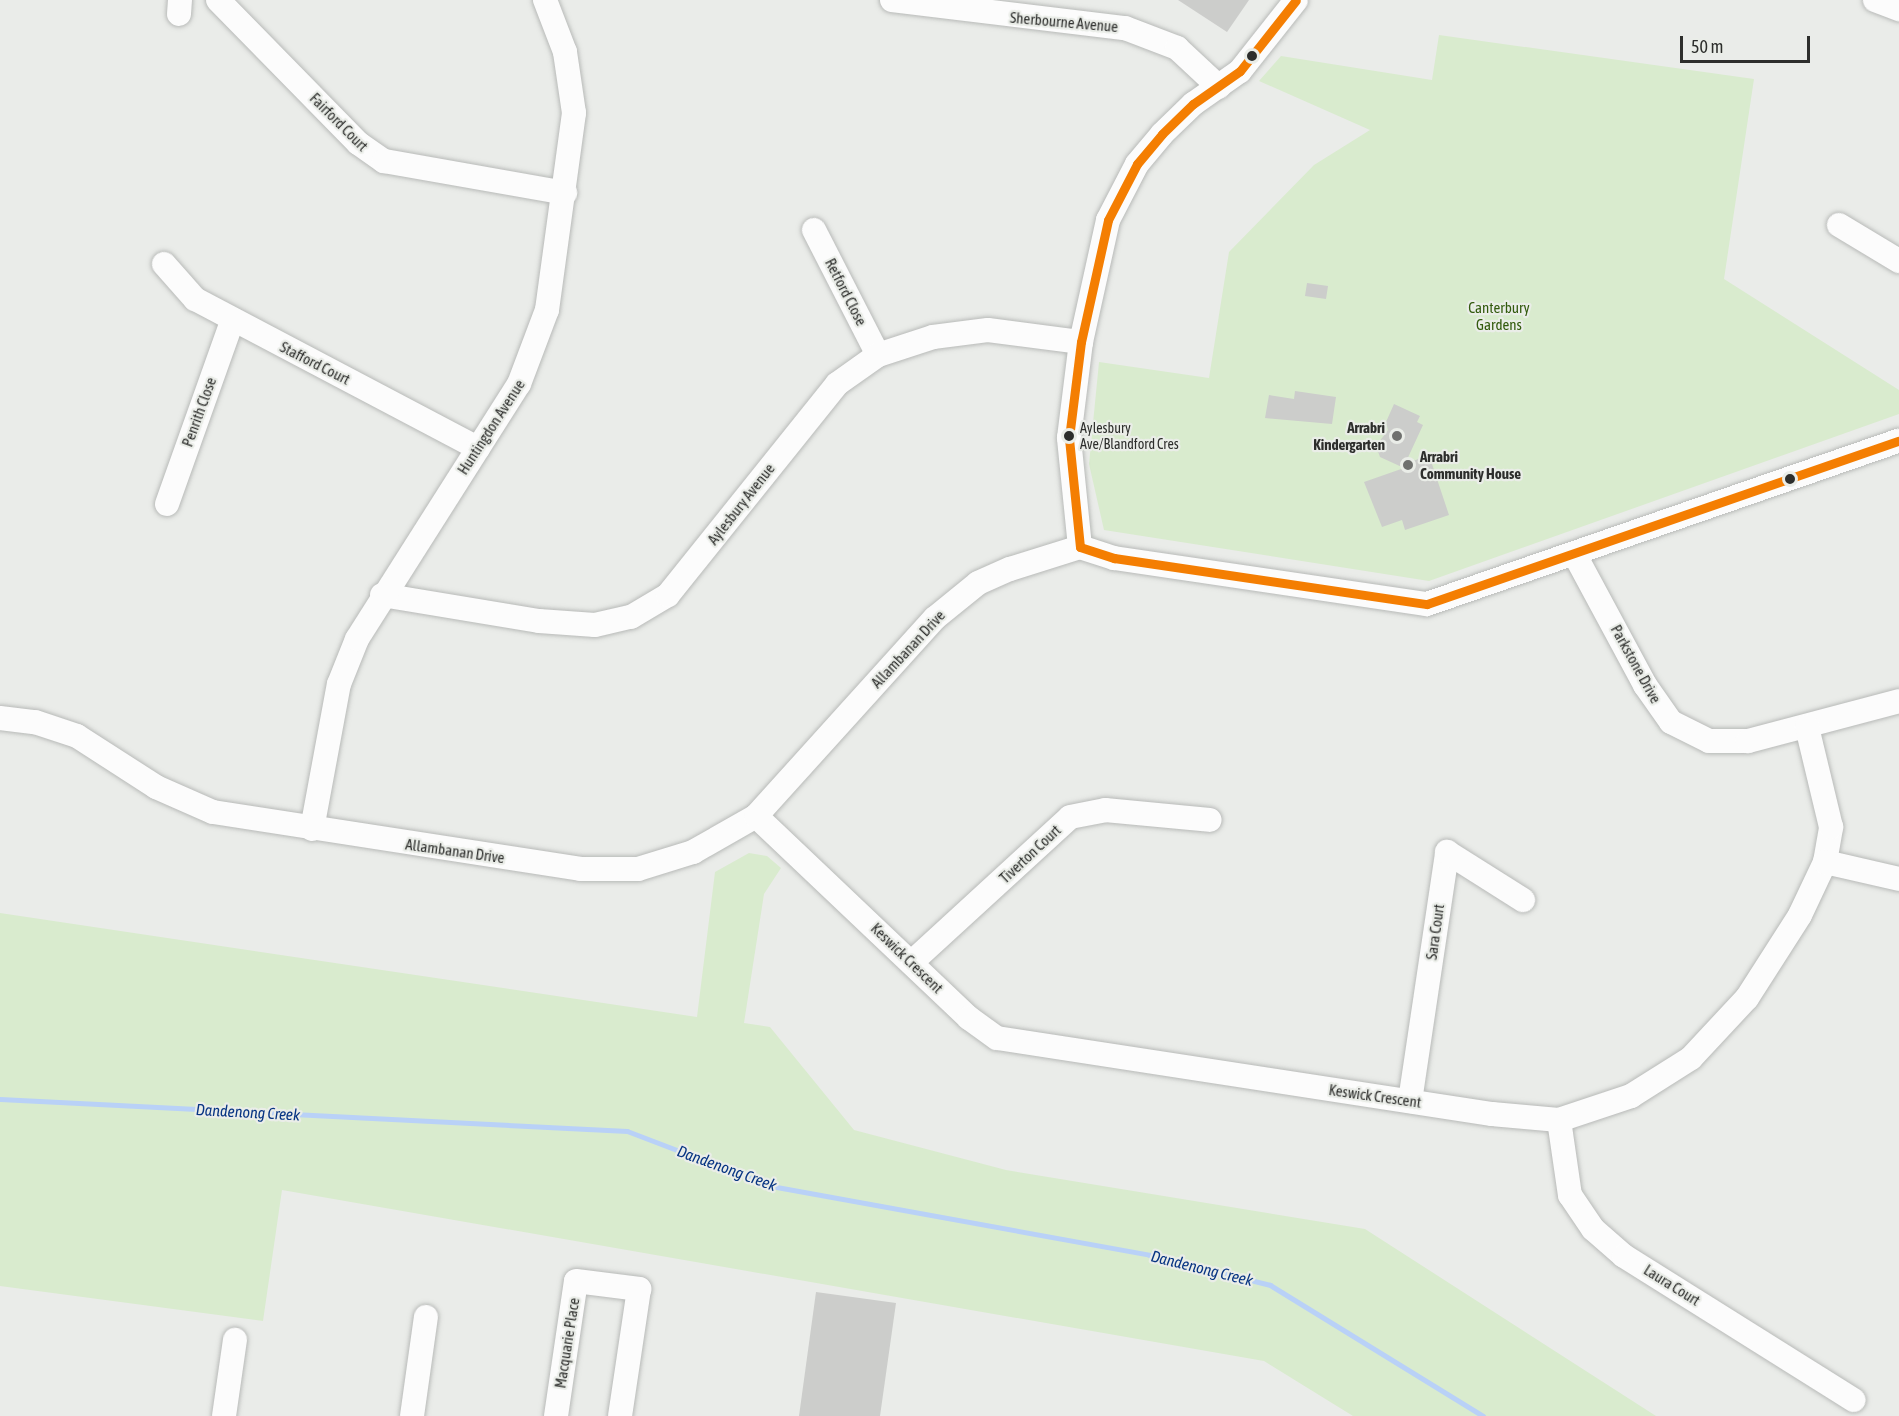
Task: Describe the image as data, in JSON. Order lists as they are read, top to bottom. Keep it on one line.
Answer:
{"streets":{"street":["Sherbourne Avenue","Fairford Court","Retford Close","Stafford Court","Penrith Close","Huntingdon Avenue","Aylesbury Avenue","Allambanan Drive","Parkstone Drive","Tiverton Court","Sara Court","Keswick Crescent","Laura Court","Macquarie Place"]},"crossings":[["Fairford Court","Huntingdon Avenue"],["Retford Close","Aylesbury Avenue"],["Stafford Court","Penrith Close"],["Stafford Court","Huntingdon Avenue"],["Huntingdon Avenue","Aylesbury Avenue"],["Huntingdon Avenue","Allambanan Drive"],["Allambanan Drive","Keswick Crescent"],["Parkstone Drive","Keswick Crescent"],["Tiverton Court","Keswick Crescent"],["Sara Court","Keswick Crescent"],["Keswick Crescent","Laura Court"]],"water":["Dandenong Creek"],"parks":["Canterbury Gardens"],"places":["Aylesbury Ave/Blandford Cres","Arrabri Kindergarten","Arrabri Community House"],"scale_bar":"50 m"}
